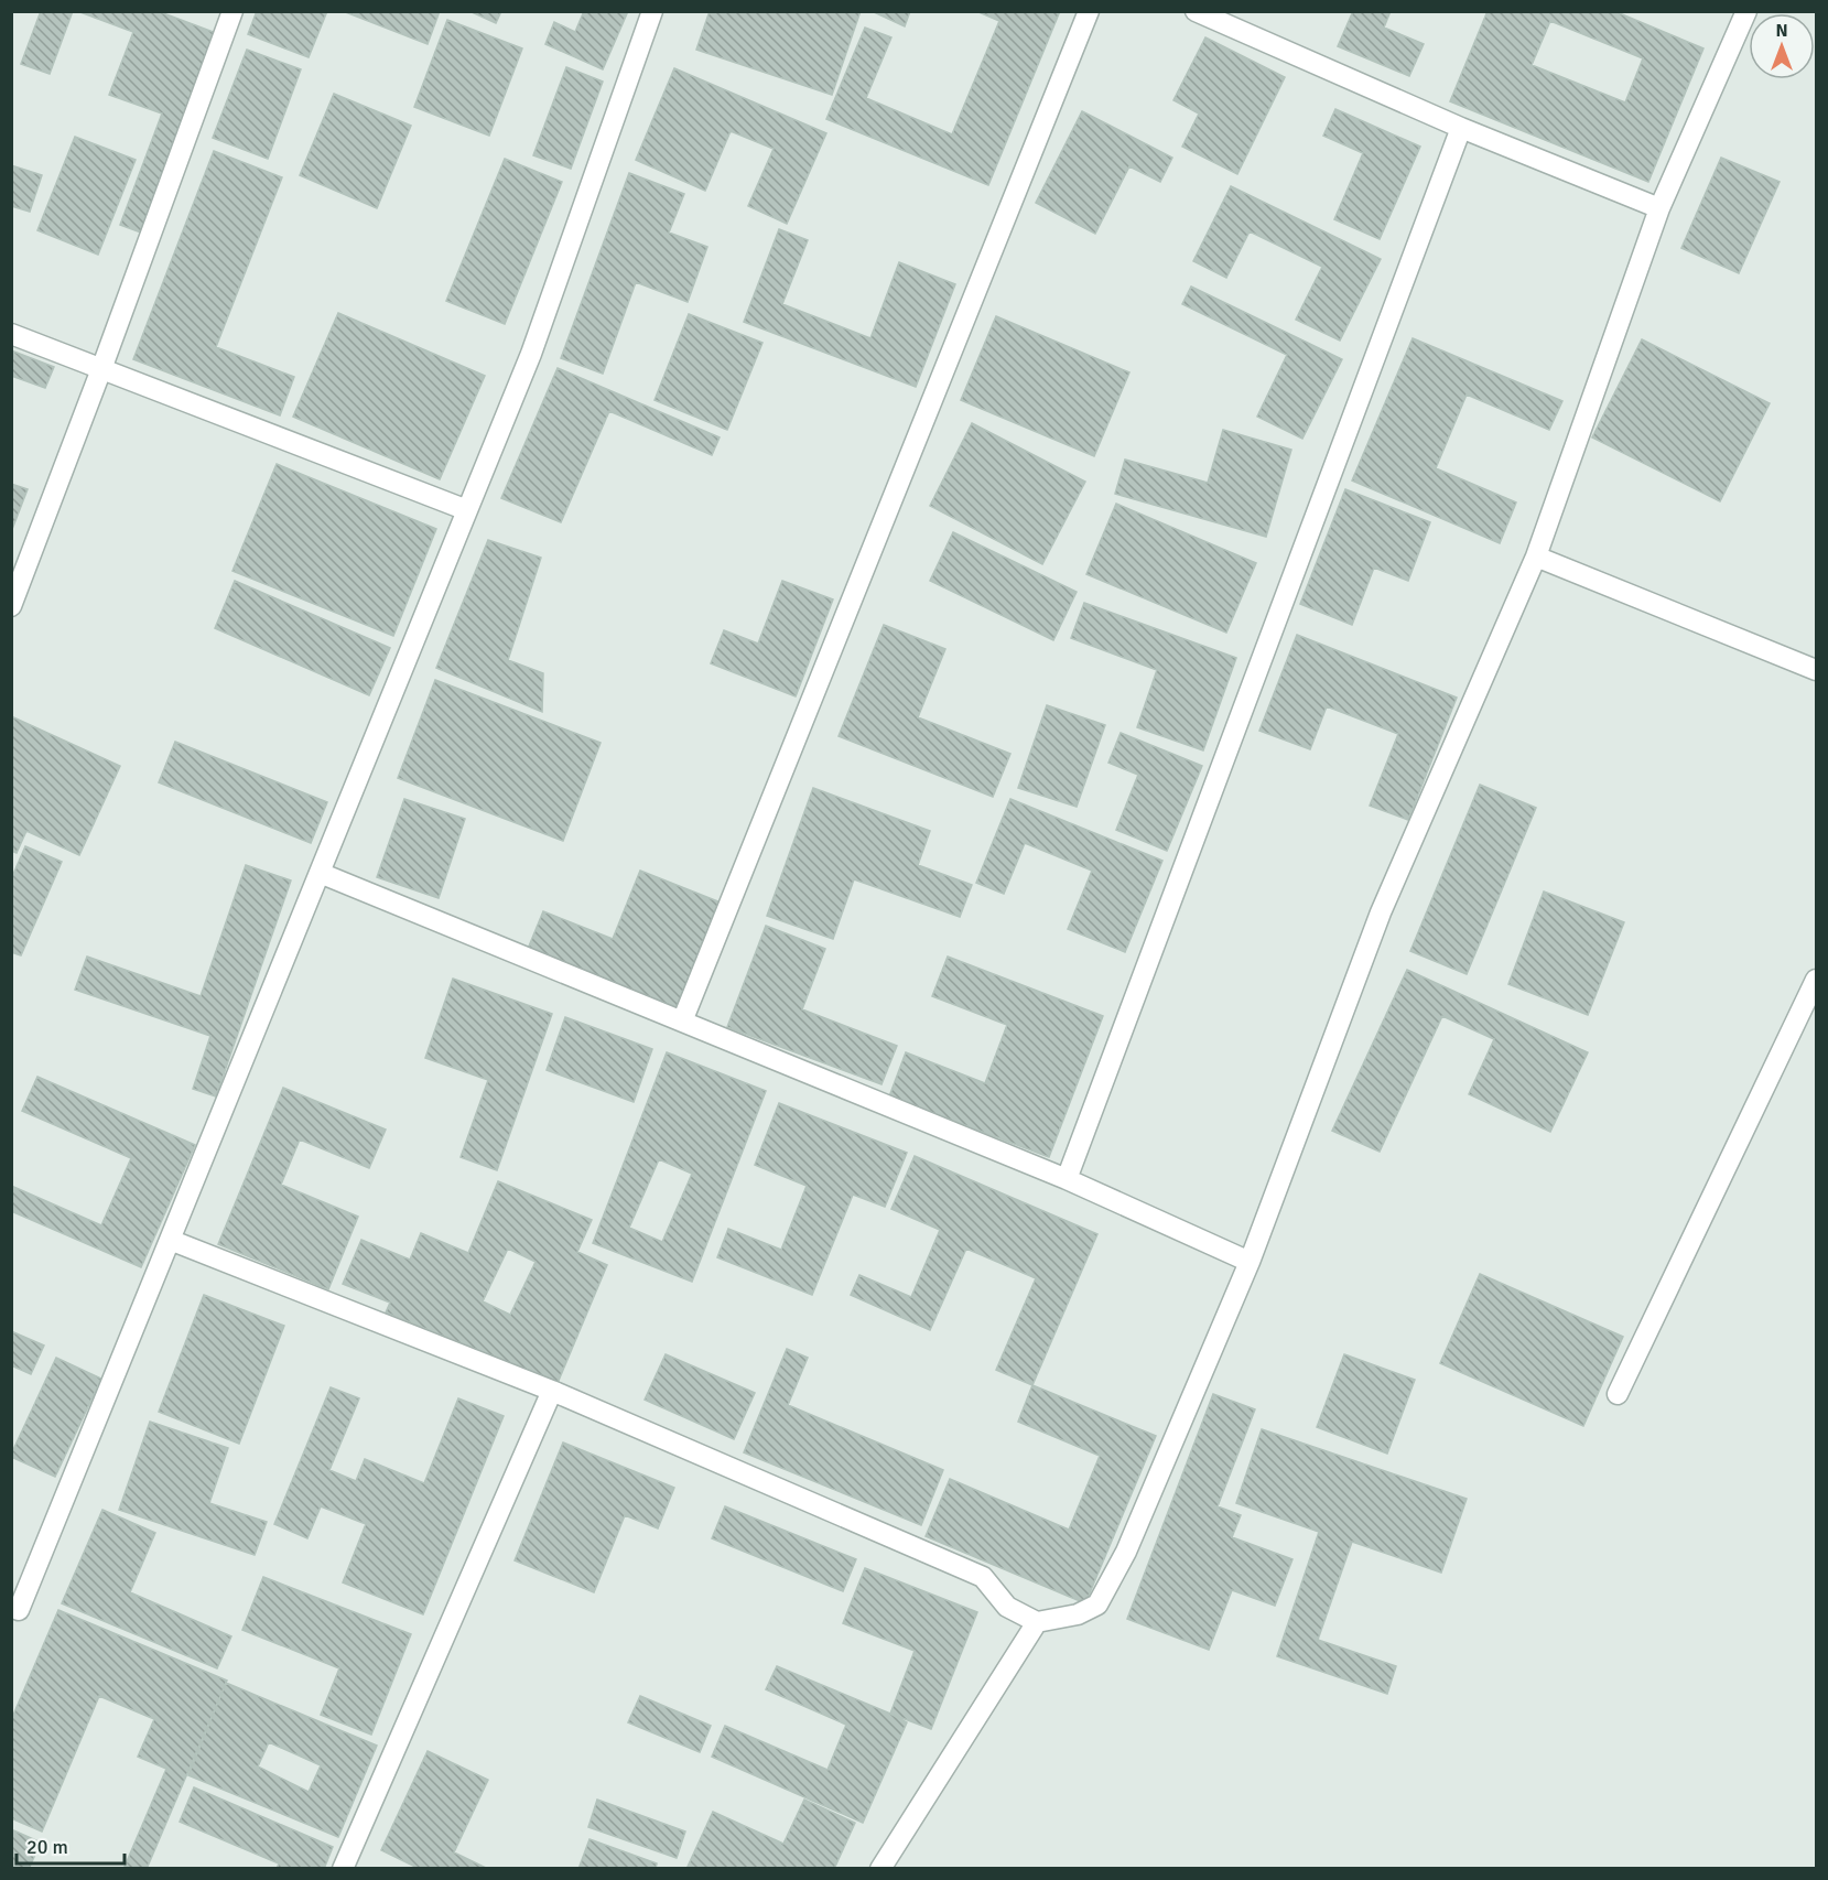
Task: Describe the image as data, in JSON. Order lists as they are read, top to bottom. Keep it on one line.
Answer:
{"scale_bar":"20 m","north":"top"}
